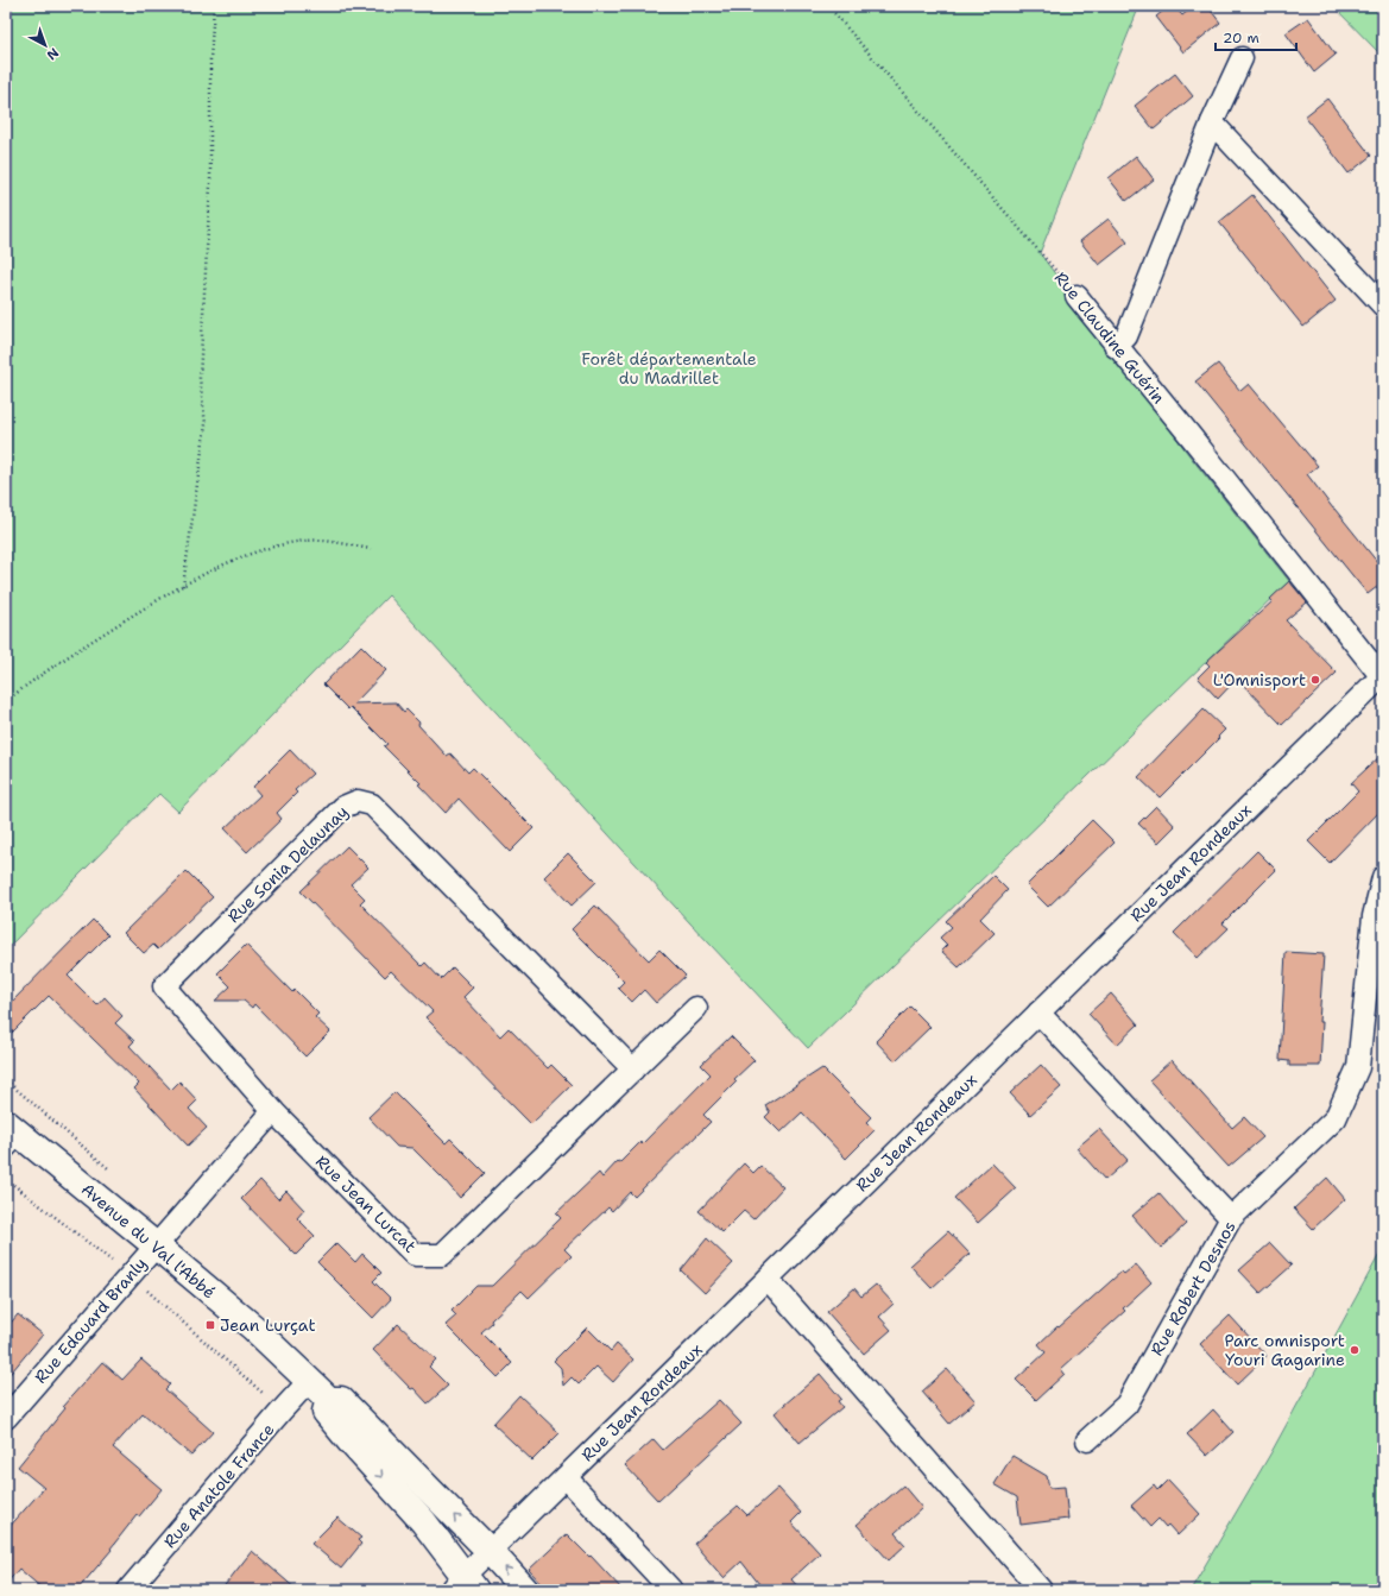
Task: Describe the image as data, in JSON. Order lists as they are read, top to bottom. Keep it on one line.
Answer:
{"streets":{"main road":["Avenue du Val l'Abbé"],"street":["Rue Claudine Guérin","Rue Jean Rondeaux","Rue Sonia Delaunay","Rue Jean Lurcat","Rue Robert Desnos","Rue Edouard Branly","Rue Anatole France"]},"crossings":[["Rue Claudine Guérin","Rue Jean Rondeaux"],["Rue Jean Rondeaux","Avenue du Val l'Abbé"],["Rue Sonia Delaunay","Rue Jean Lurcat"],["Avenue du Val l'Abbé","Rue Edouard Branly"],["Avenue du Val l'Abbé","Rue Anatole France"]],"parks":["Forêt départementale du Madrillet"],"places":{"other":["L'Omnisport","Parc omnisport Youri Gagarine"],"transit":["Jean Lurçat"]},"scale_bar":"20 m","north":"bottom right"}
